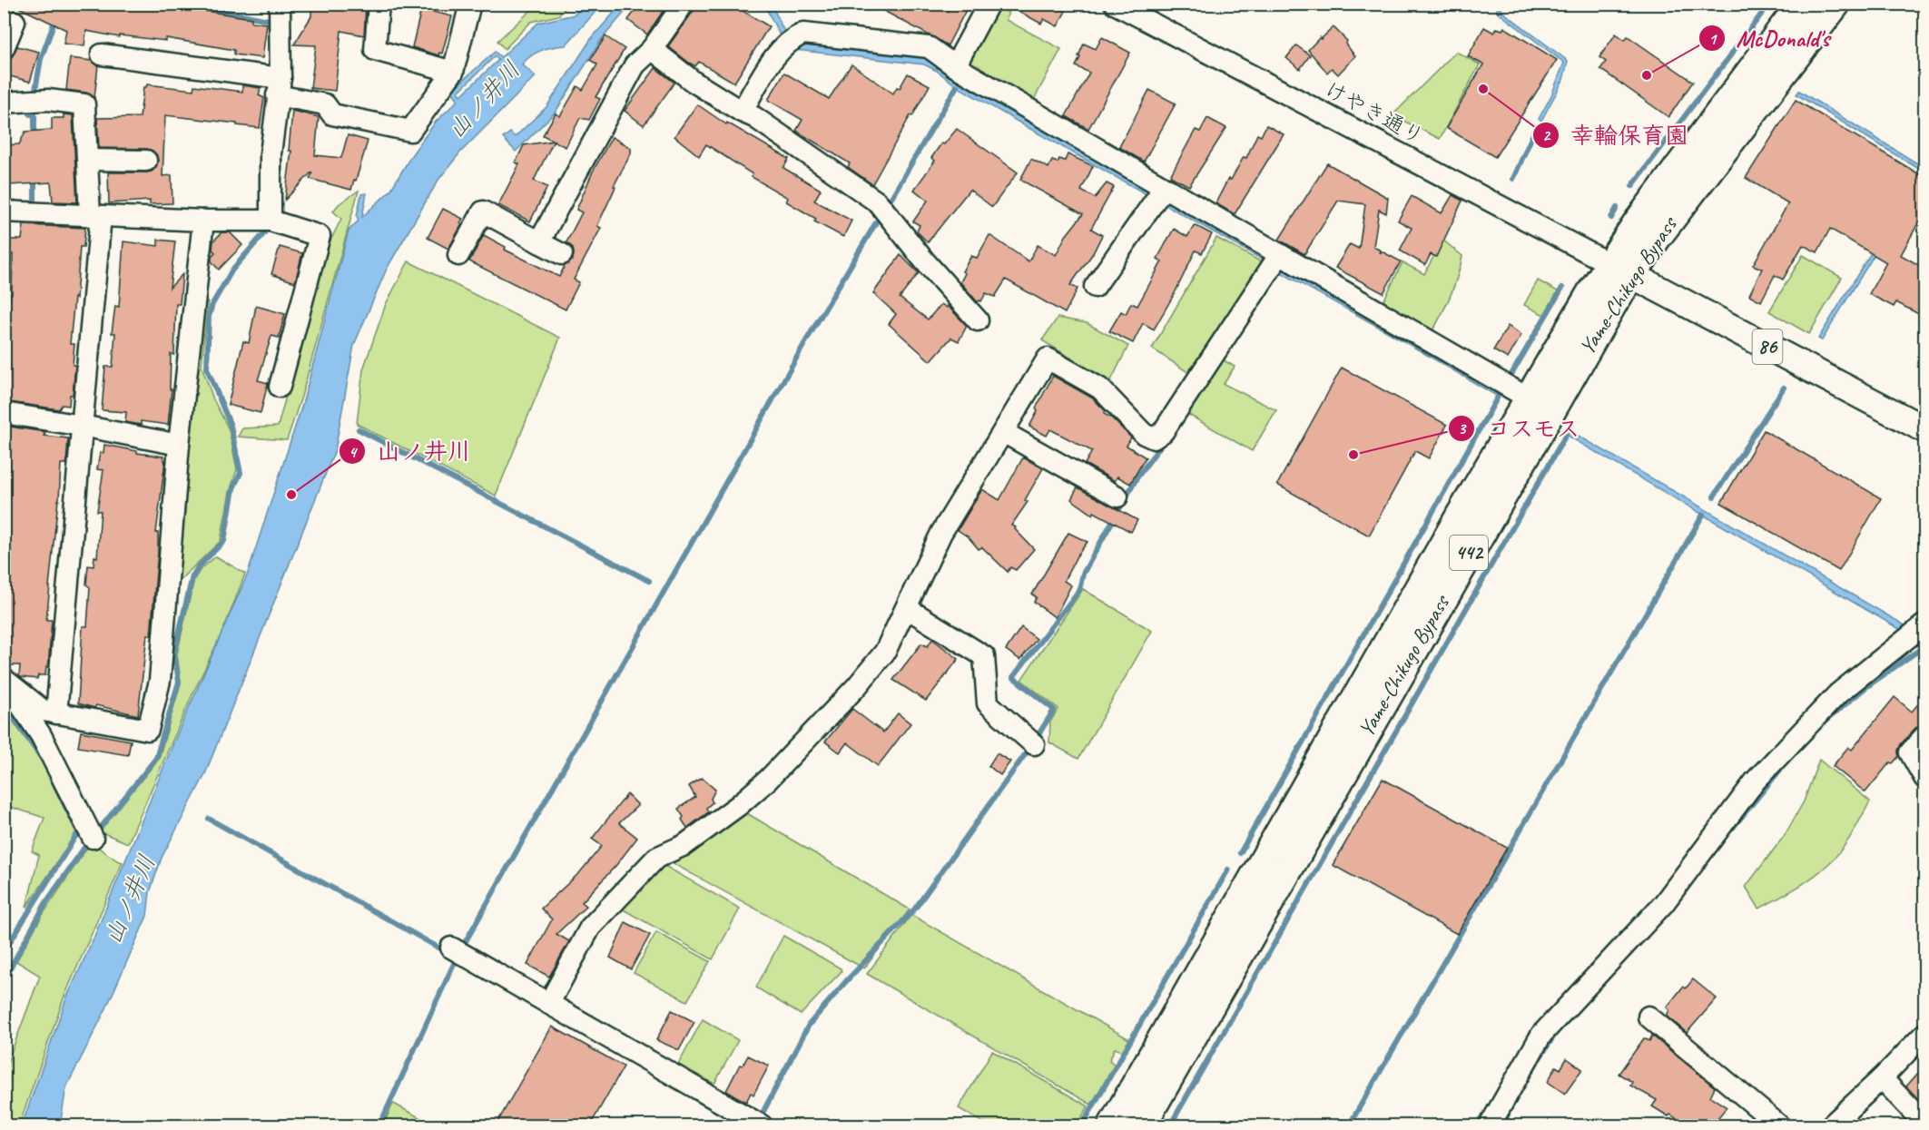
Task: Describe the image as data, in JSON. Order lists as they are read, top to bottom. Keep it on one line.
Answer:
{"streets":{"highway":["Yame-Chikugo Bypass","442"],"main road":["86"],"street":["けやき通り"]},"crossings":[["けやき通り","Yame-Chikugo Bypass"],["けやき通り","86"],["Yame-Chikugo Bypass","86"]],"water":["山ノ井川"],"places":["McDonald's","幸輪保育園","コスモス","山ノ井川"]}
